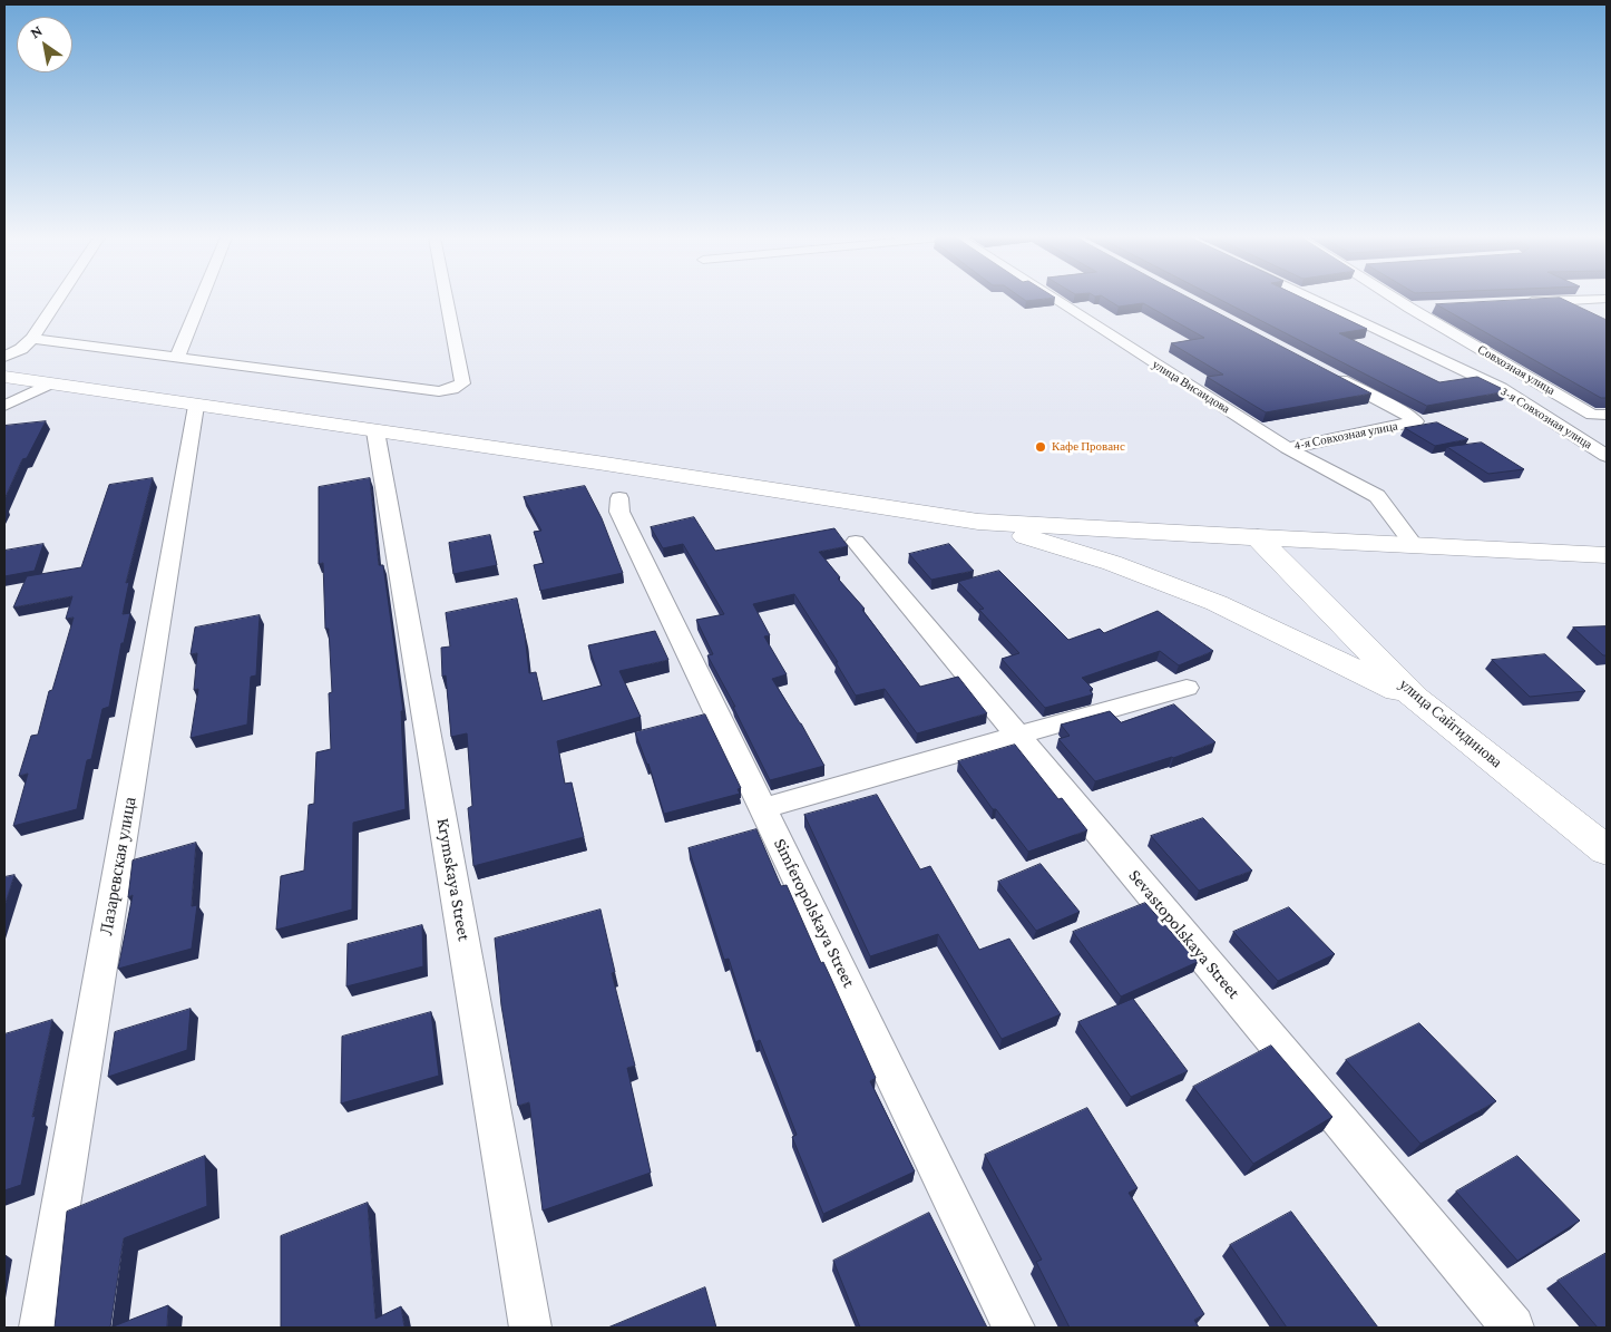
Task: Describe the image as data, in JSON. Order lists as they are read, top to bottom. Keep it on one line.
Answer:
{"streets":{"main road":["улица Сайгидинова"],"street":["Совхозная улица","улица Висаидова","3-я Совхозная улица","4-я Совхозная улица","Лазаревская улица","Krymskaya Street","Simferopolskaya Street","Sevastopolskaya Street"]},"crossings":[["улица Висаидова","4-я Совхозная улица"]],"places":["Кафе Прованс"],"north":"top left"}
